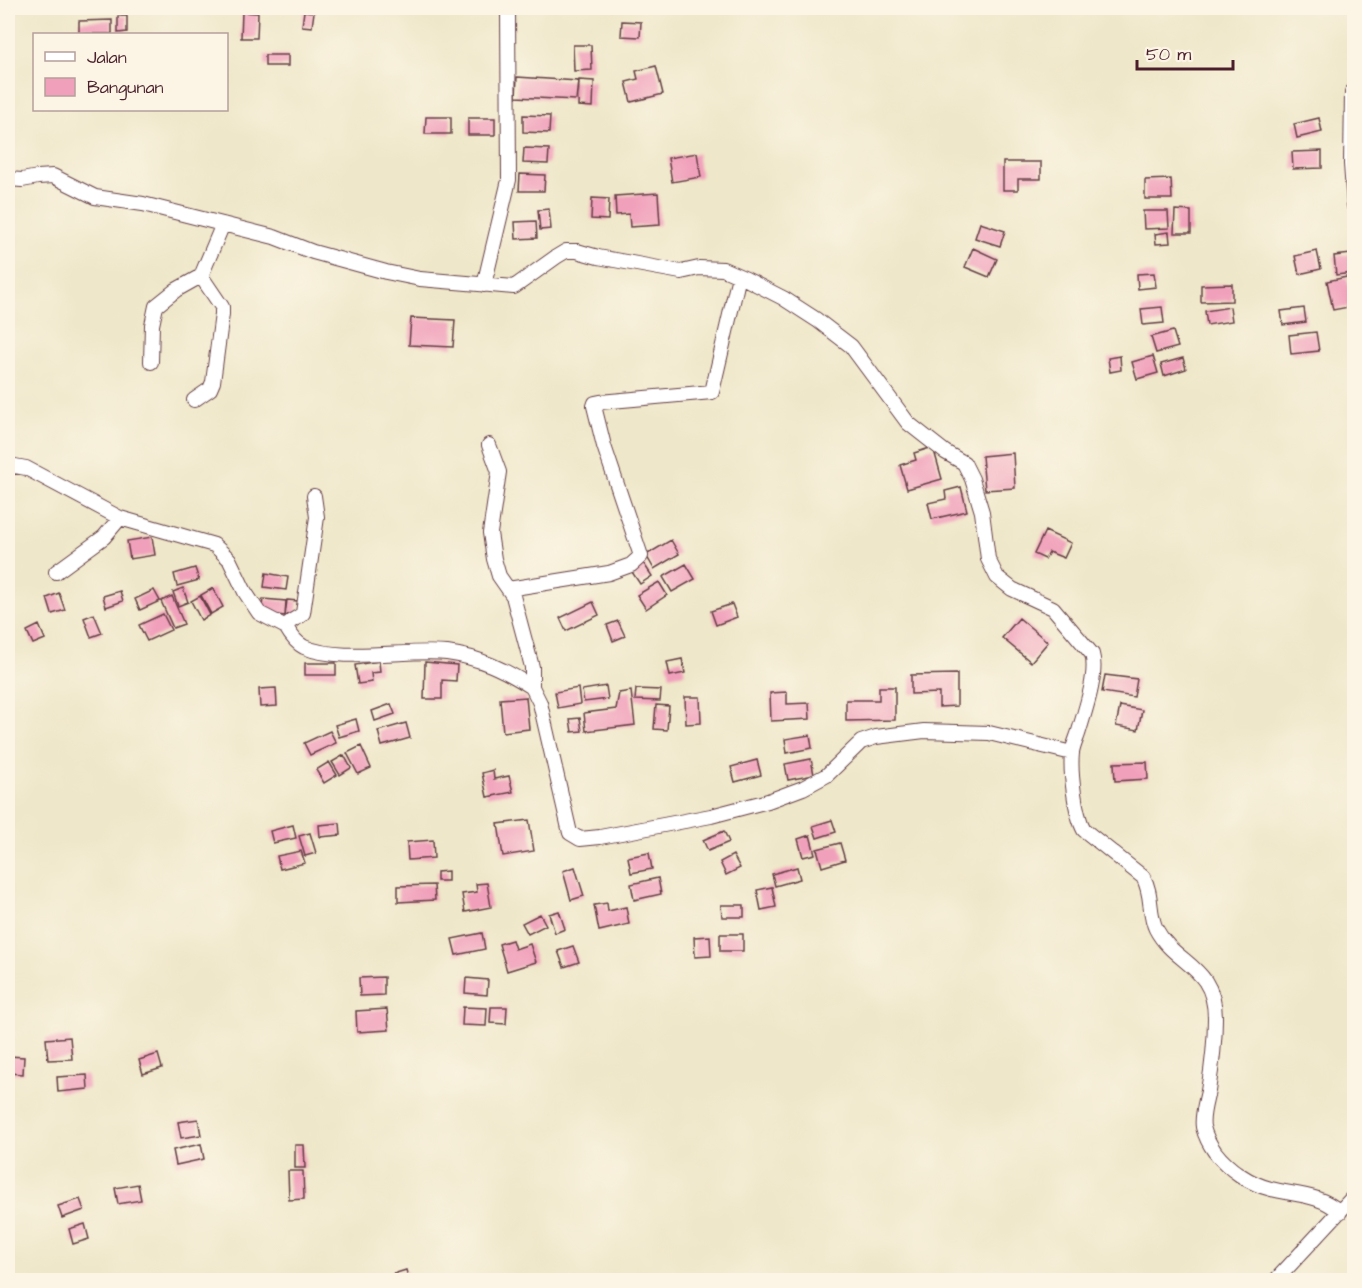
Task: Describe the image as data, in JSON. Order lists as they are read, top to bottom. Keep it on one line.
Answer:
{"legend":["Jalan","Bangunan"],"scale_bar":"50 m"}
